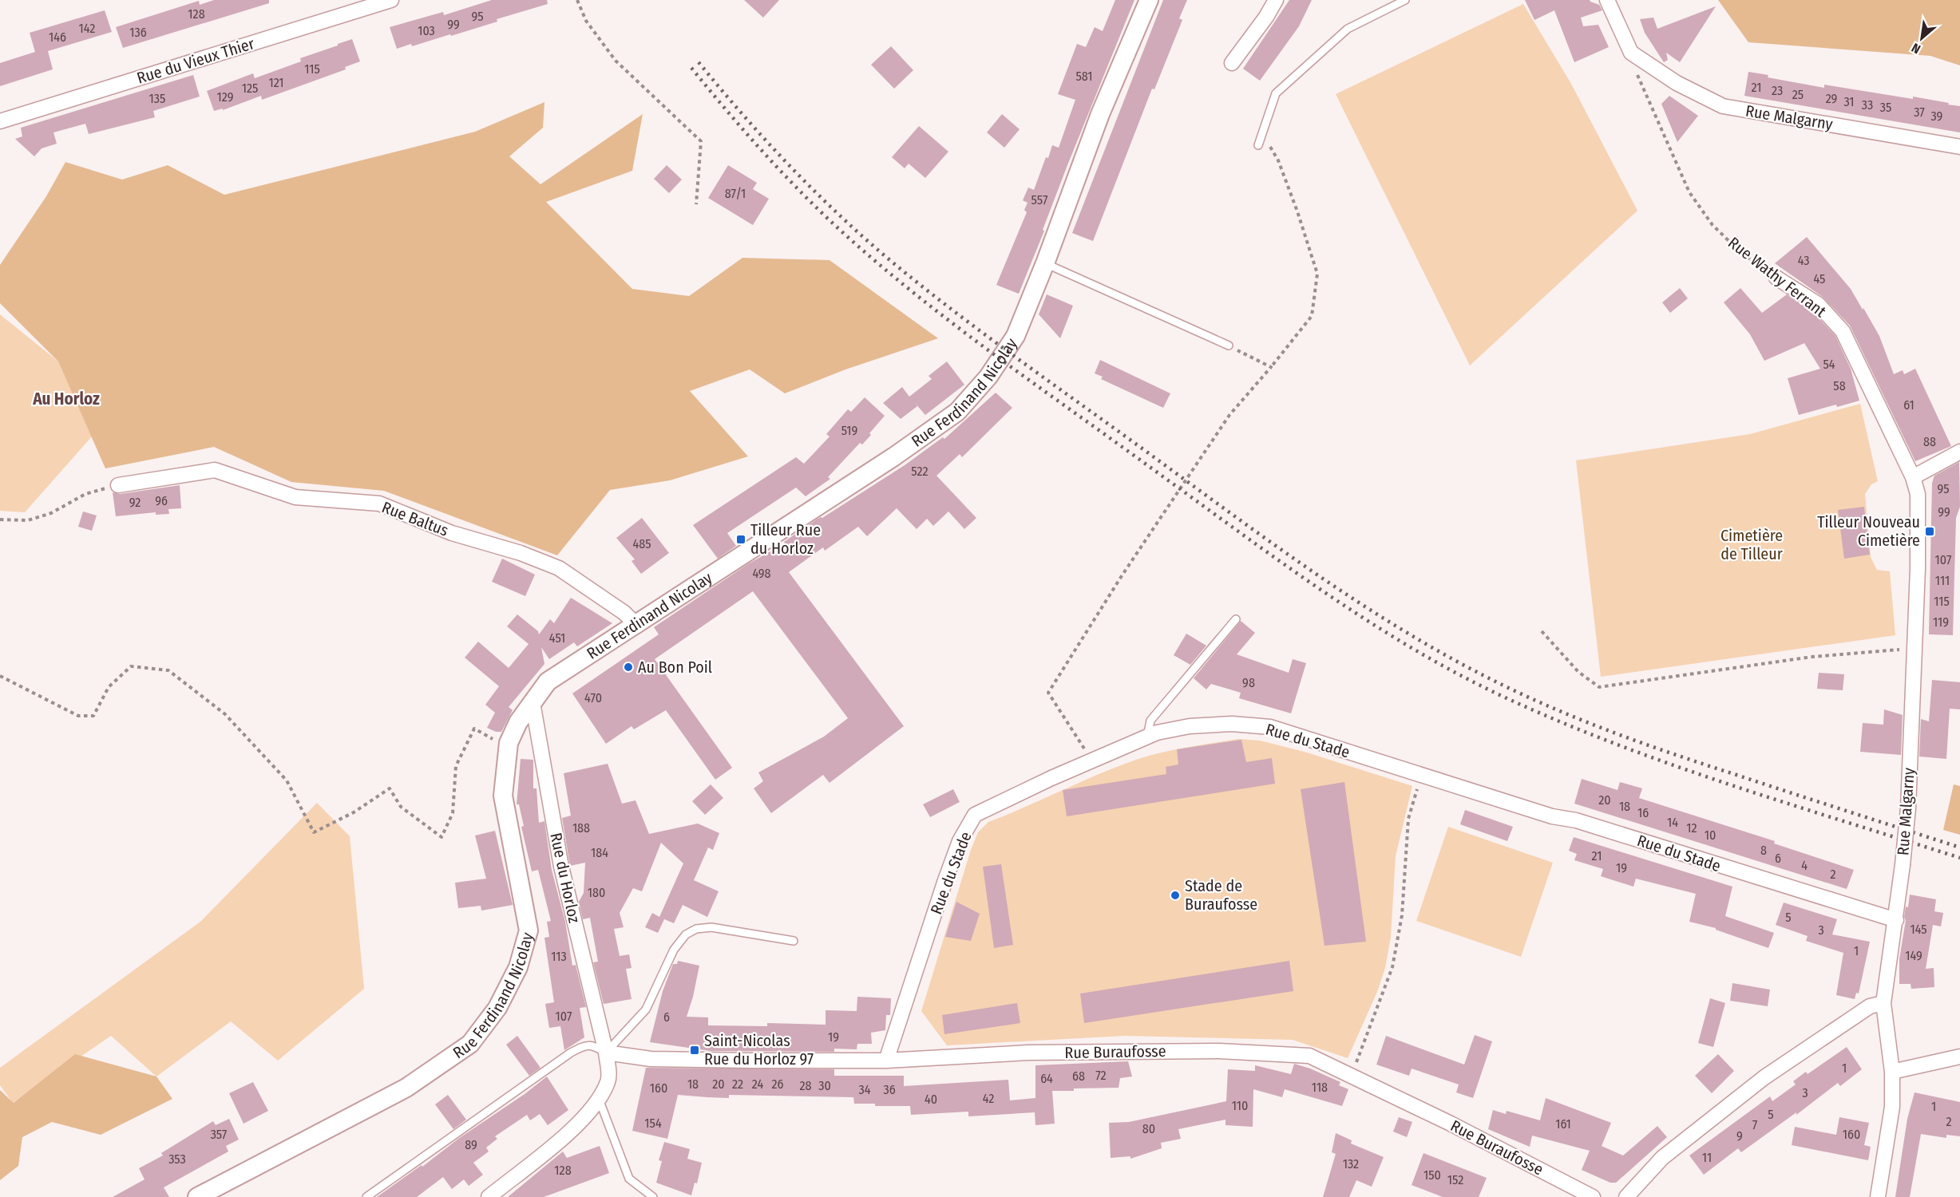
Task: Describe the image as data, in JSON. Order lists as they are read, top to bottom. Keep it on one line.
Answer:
{"streets":{"street":["Rue du Vieux Thier","Rue Malgarny","Rue Wathy Ferrant","Rue Ferdinand Nicolay","Rue Baltus","Rue du Stade","Rue du Horloz","Rue Buraufosse"]},"crossings":[["Rue Malgarny","Rue Wathy Ferrant"],["Rue Malgarny","Rue du Stade"],["Rue Ferdinand Nicolay","Rue Baltus"],["Rue Ferdinand Nicolay","Rue du Horloz"],["Rue du Stade","Rue Buraufosse"],["Rue du Horloz","Rue Buraufosse"]],"districts":["Au Horloz"],"parks":["Cimetière de Tilleur"],"places":{"transit":["Tilleur Nouveau Cimetière","Tilleur Rue du Horloz","Saint-Nicolas Rue du Horloz 97"],"other":["Au Bon Poil","Stade de Buraufosse"]},"house_numbers":["128","95","99","142","103","136","146","115","581","121","21","125","23","25","129","135","29","31","33","35","37","39","87/1","557","43","45","54","58","61","519","88","522","95","96","92","99","485","107","498","111","115","119","451","98","470","20","18","16","14","188","12","10","8","184","21","6","4","19","2","180","5","145","3","1","149","113","107","6","19","1","72","68","64","18","20","22","24","26","28","30","118","160","34","36","3","42","40","110","1","5","2","154","161","7","80","357","160","9","89","11","353","132","128","150","152"],"north":"bottom left"}
